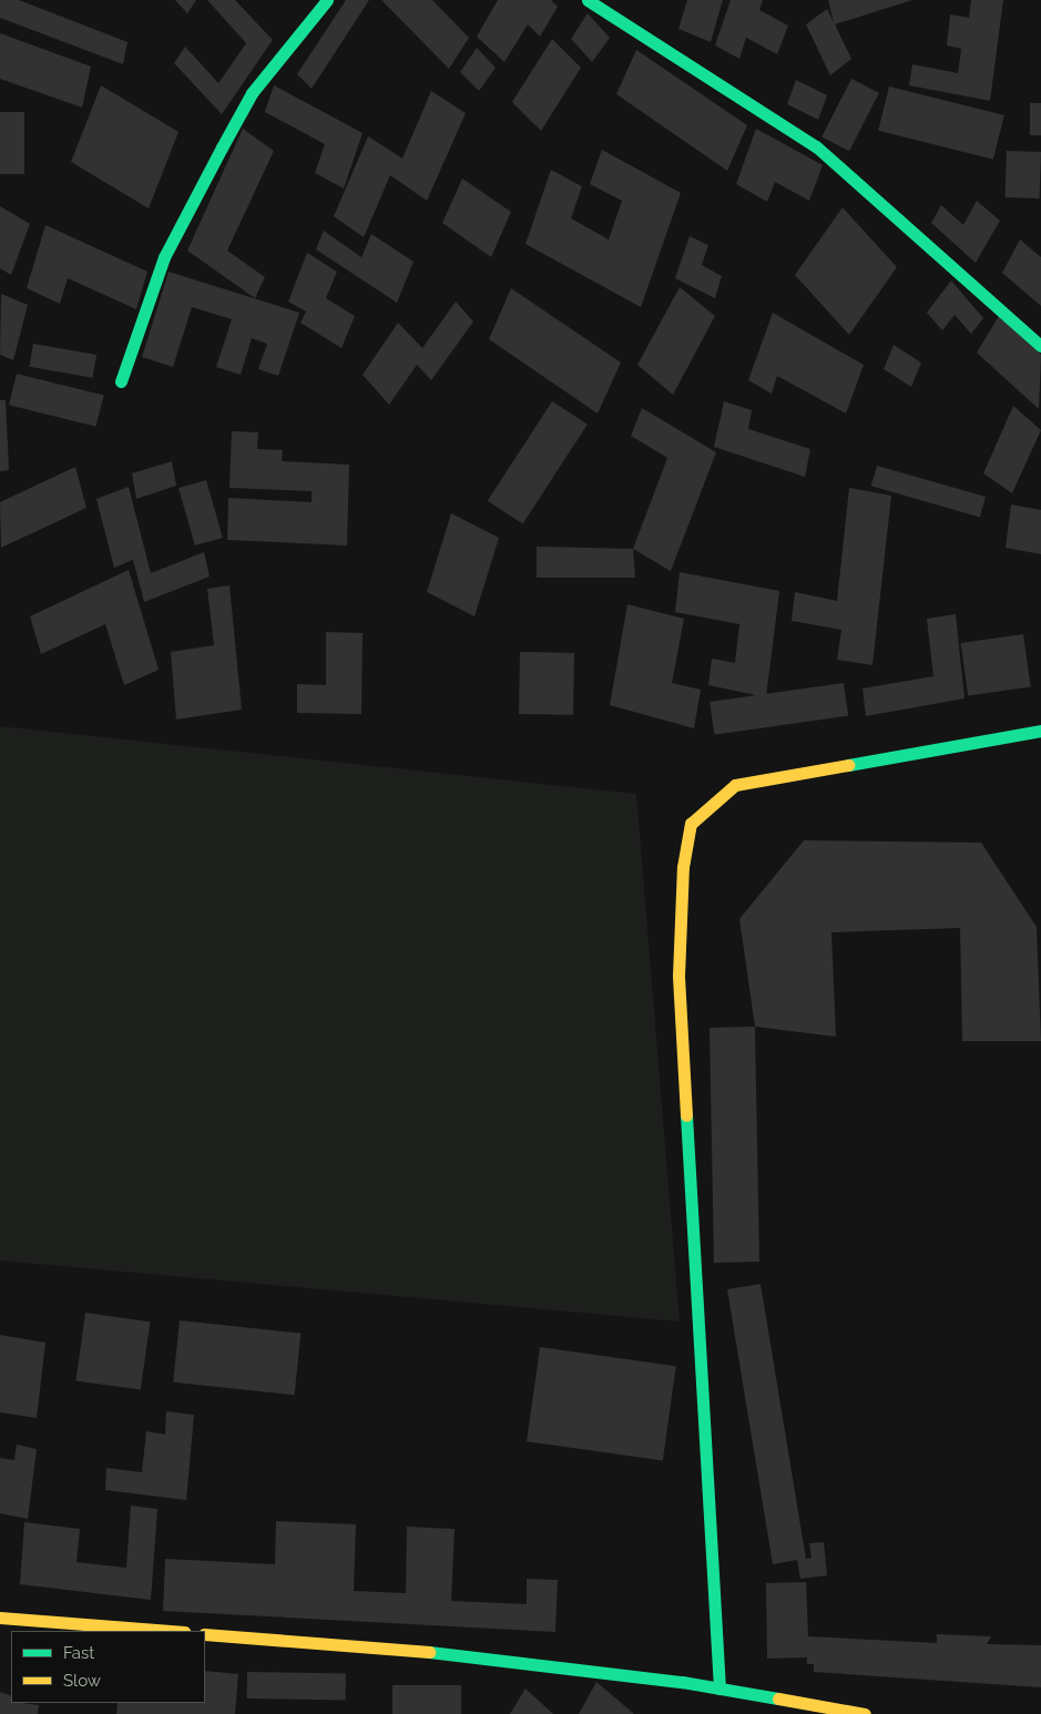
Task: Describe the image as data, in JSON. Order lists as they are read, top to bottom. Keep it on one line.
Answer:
{"legend":["Fast","Slow"]}
